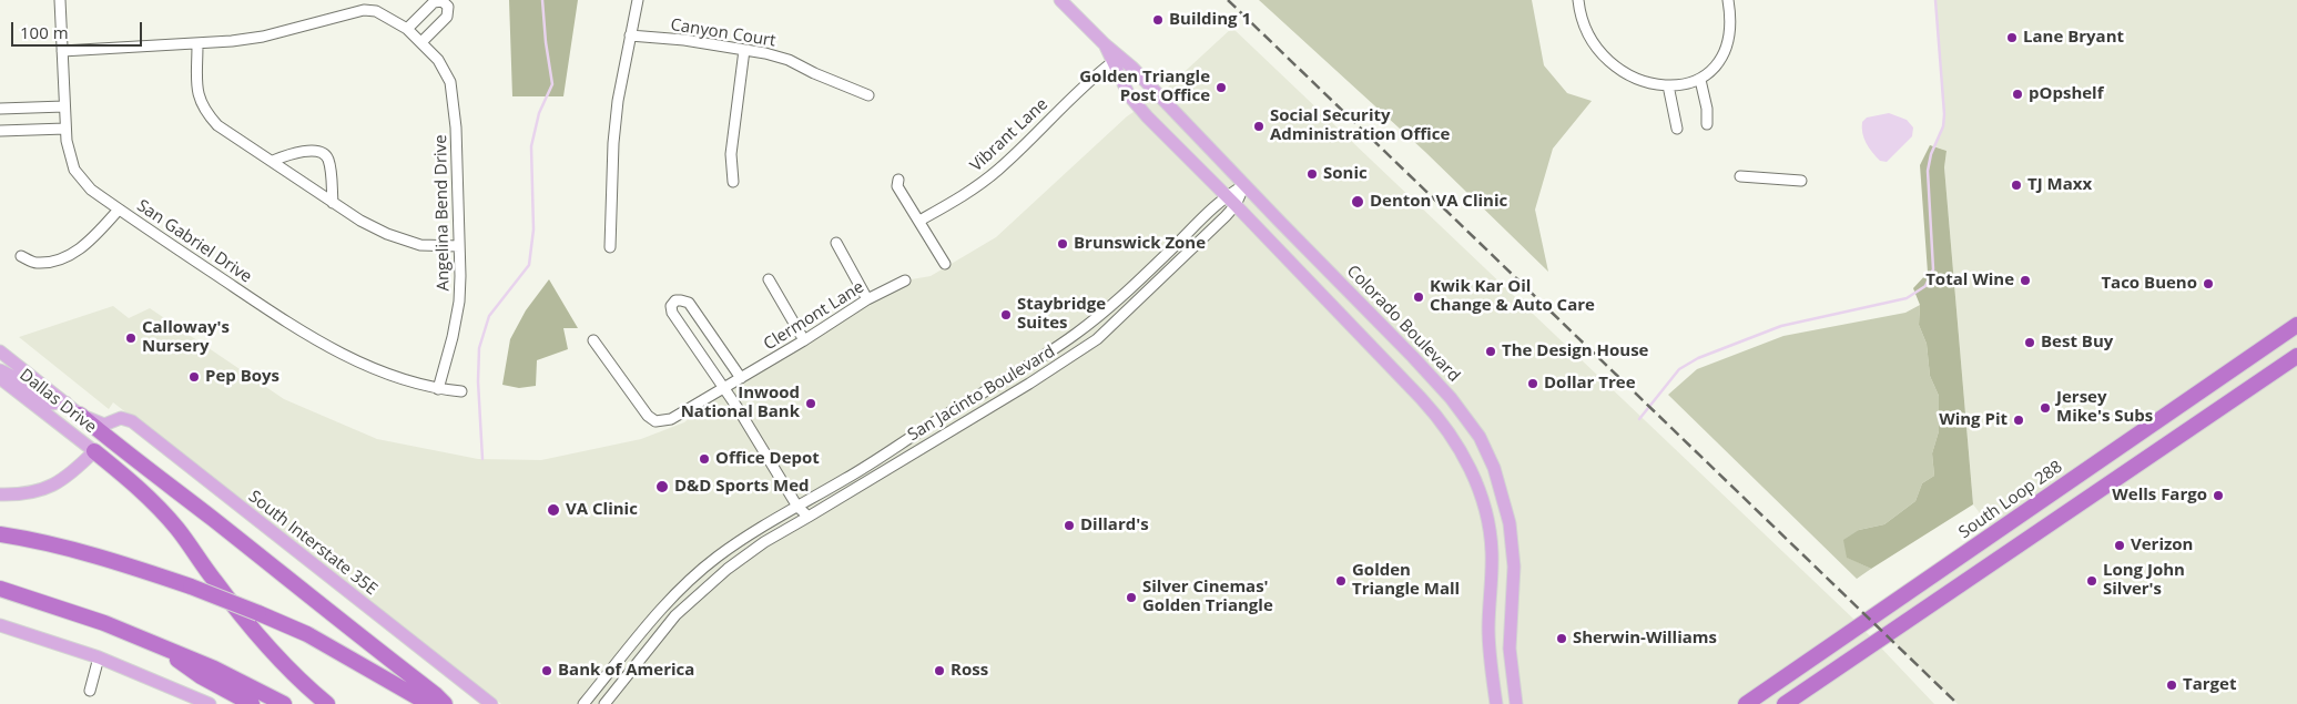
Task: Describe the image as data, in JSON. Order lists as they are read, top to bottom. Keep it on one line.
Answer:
{"streets":{"highway":["South Loop 288"],"main road":["Colorado Boulevard","Dallas Drive","South Interstate 35E"],"street":["Canyon Court","Vibrant Lane","Angelina Bend Drive","San Gabriel Drive","Clermont Lane","San Jacinto Boulevard"]},"crossings":[["Vibrant Lane","Colorado Boulevard"],["Angelina Bend Drive","San Gabriel Drive"],["Colorado Boulevard","San Jacinto Boulevard"],["Dallas Drive","South Interstate 35E"]],"places":["Building 1","Lane Bryant","Golden Triangle Post Office","pOpshelf","Social Security Administration Office","Sonic","TJ Maxx","Denton VA Clinic","Brunswick Zone","Total Wine","Taco Bueno","Kwik Kar Oil Change & Auto Care","Staybridge Suites","Calloway's Nursery","Best Buy","The Design House","Pep Boys","Dollar Tree","Inwood National Bank","Jersey Mike's Subs","Wing Pit","Office Depot","D&D Sports Med","Wells Fargo","VA Clinic","Dillard's","Verizon","Golden Triangle Mall","Long John Silver's","Silver Cinemas' Golden Triangle","Sherwin-Williams","Bank of America","Ross","Target"],"scale_bar":"100 m"}
